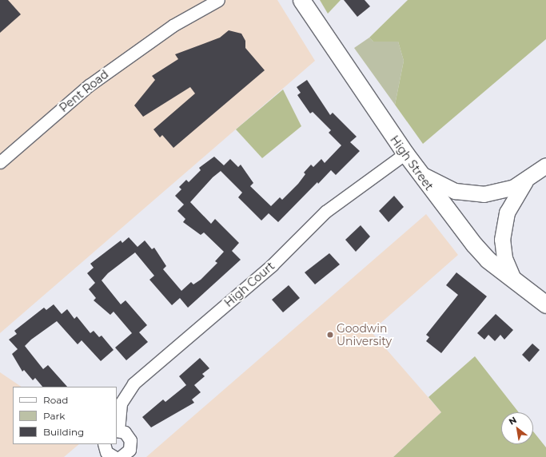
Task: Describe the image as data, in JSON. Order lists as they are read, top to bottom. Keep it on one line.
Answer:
{"streets":{"main road":["High Street"],"street":["Pent Road","High Court"]},"crossings":[["High Street","High Court"]],"places":["Goodwin University"],"legend":["Road","Park","Building"],"north":"top left"}
